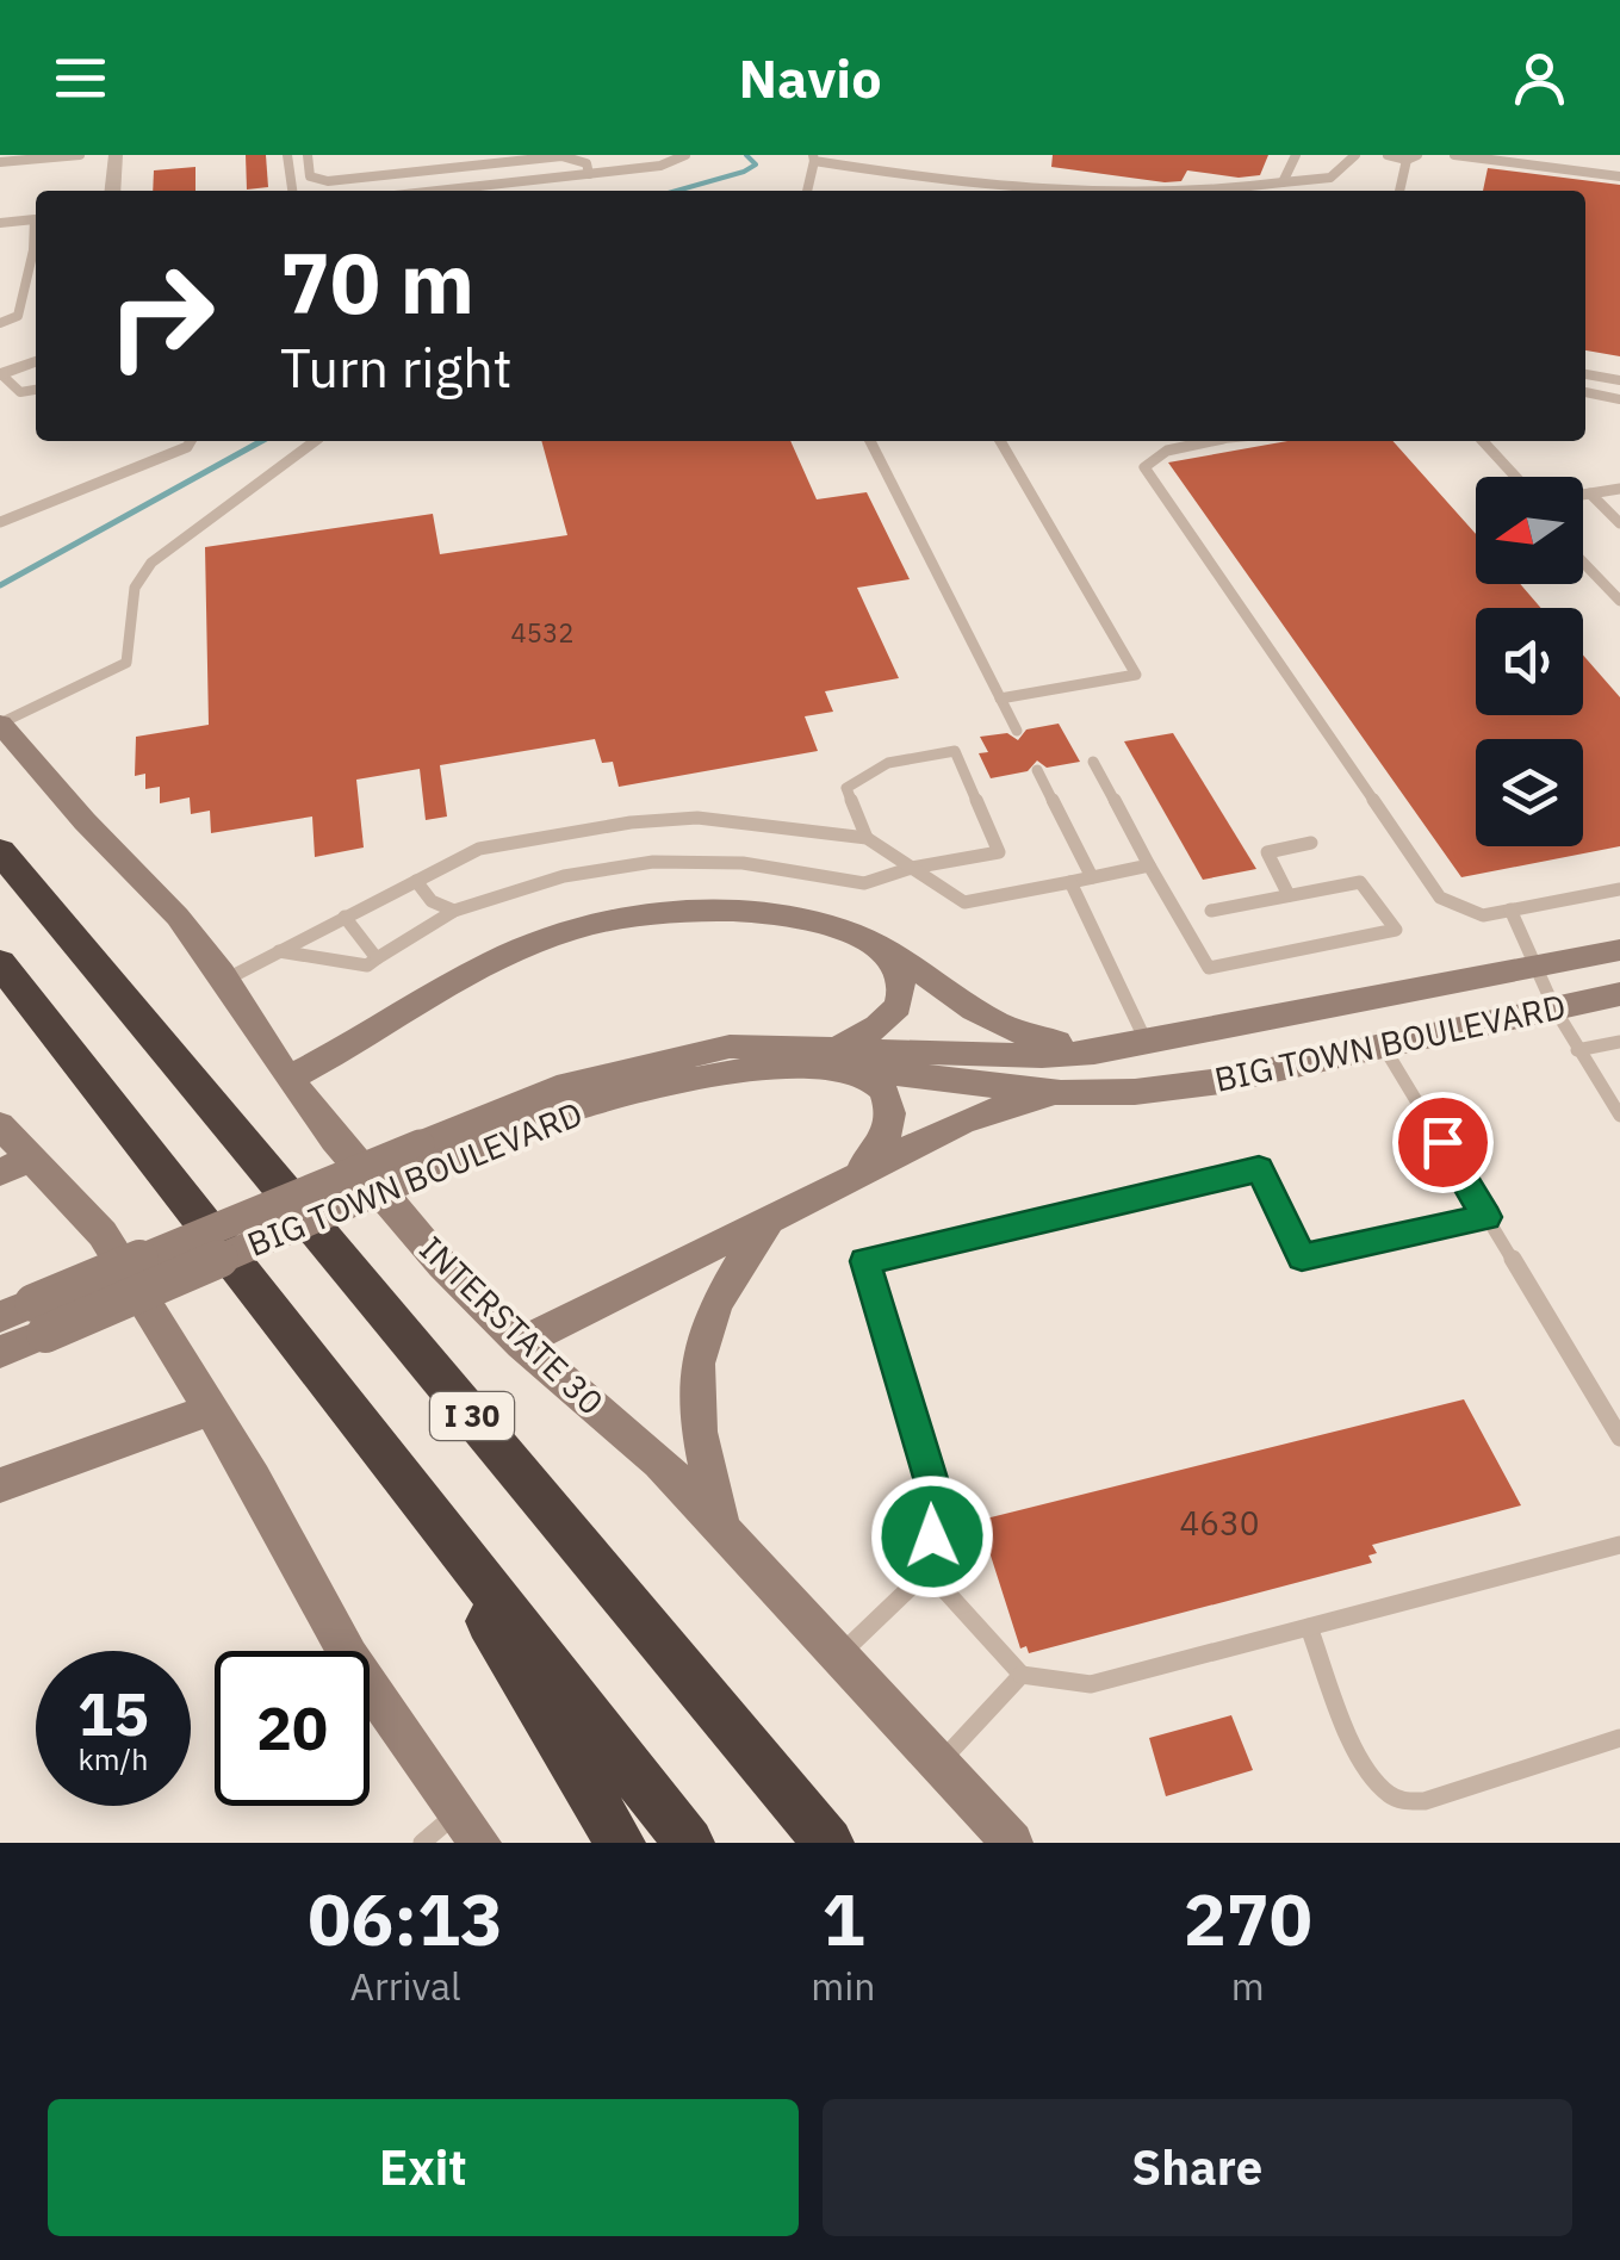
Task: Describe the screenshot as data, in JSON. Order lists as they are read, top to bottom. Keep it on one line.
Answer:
{"streets":{"highway":["I 30"],"main road":["BIG TOWN BOULEVARD","INTERSTATE 30"]},"house_numbers":["4532","4630"],"north":"left","page":{"header":"Navio","turn":["70 m","Turn right"],"speed":"15 km/h","limit":"20","eta":["06:13","Arrival","1","min","270","m"],"buttons":["Exit","Share"]}}
